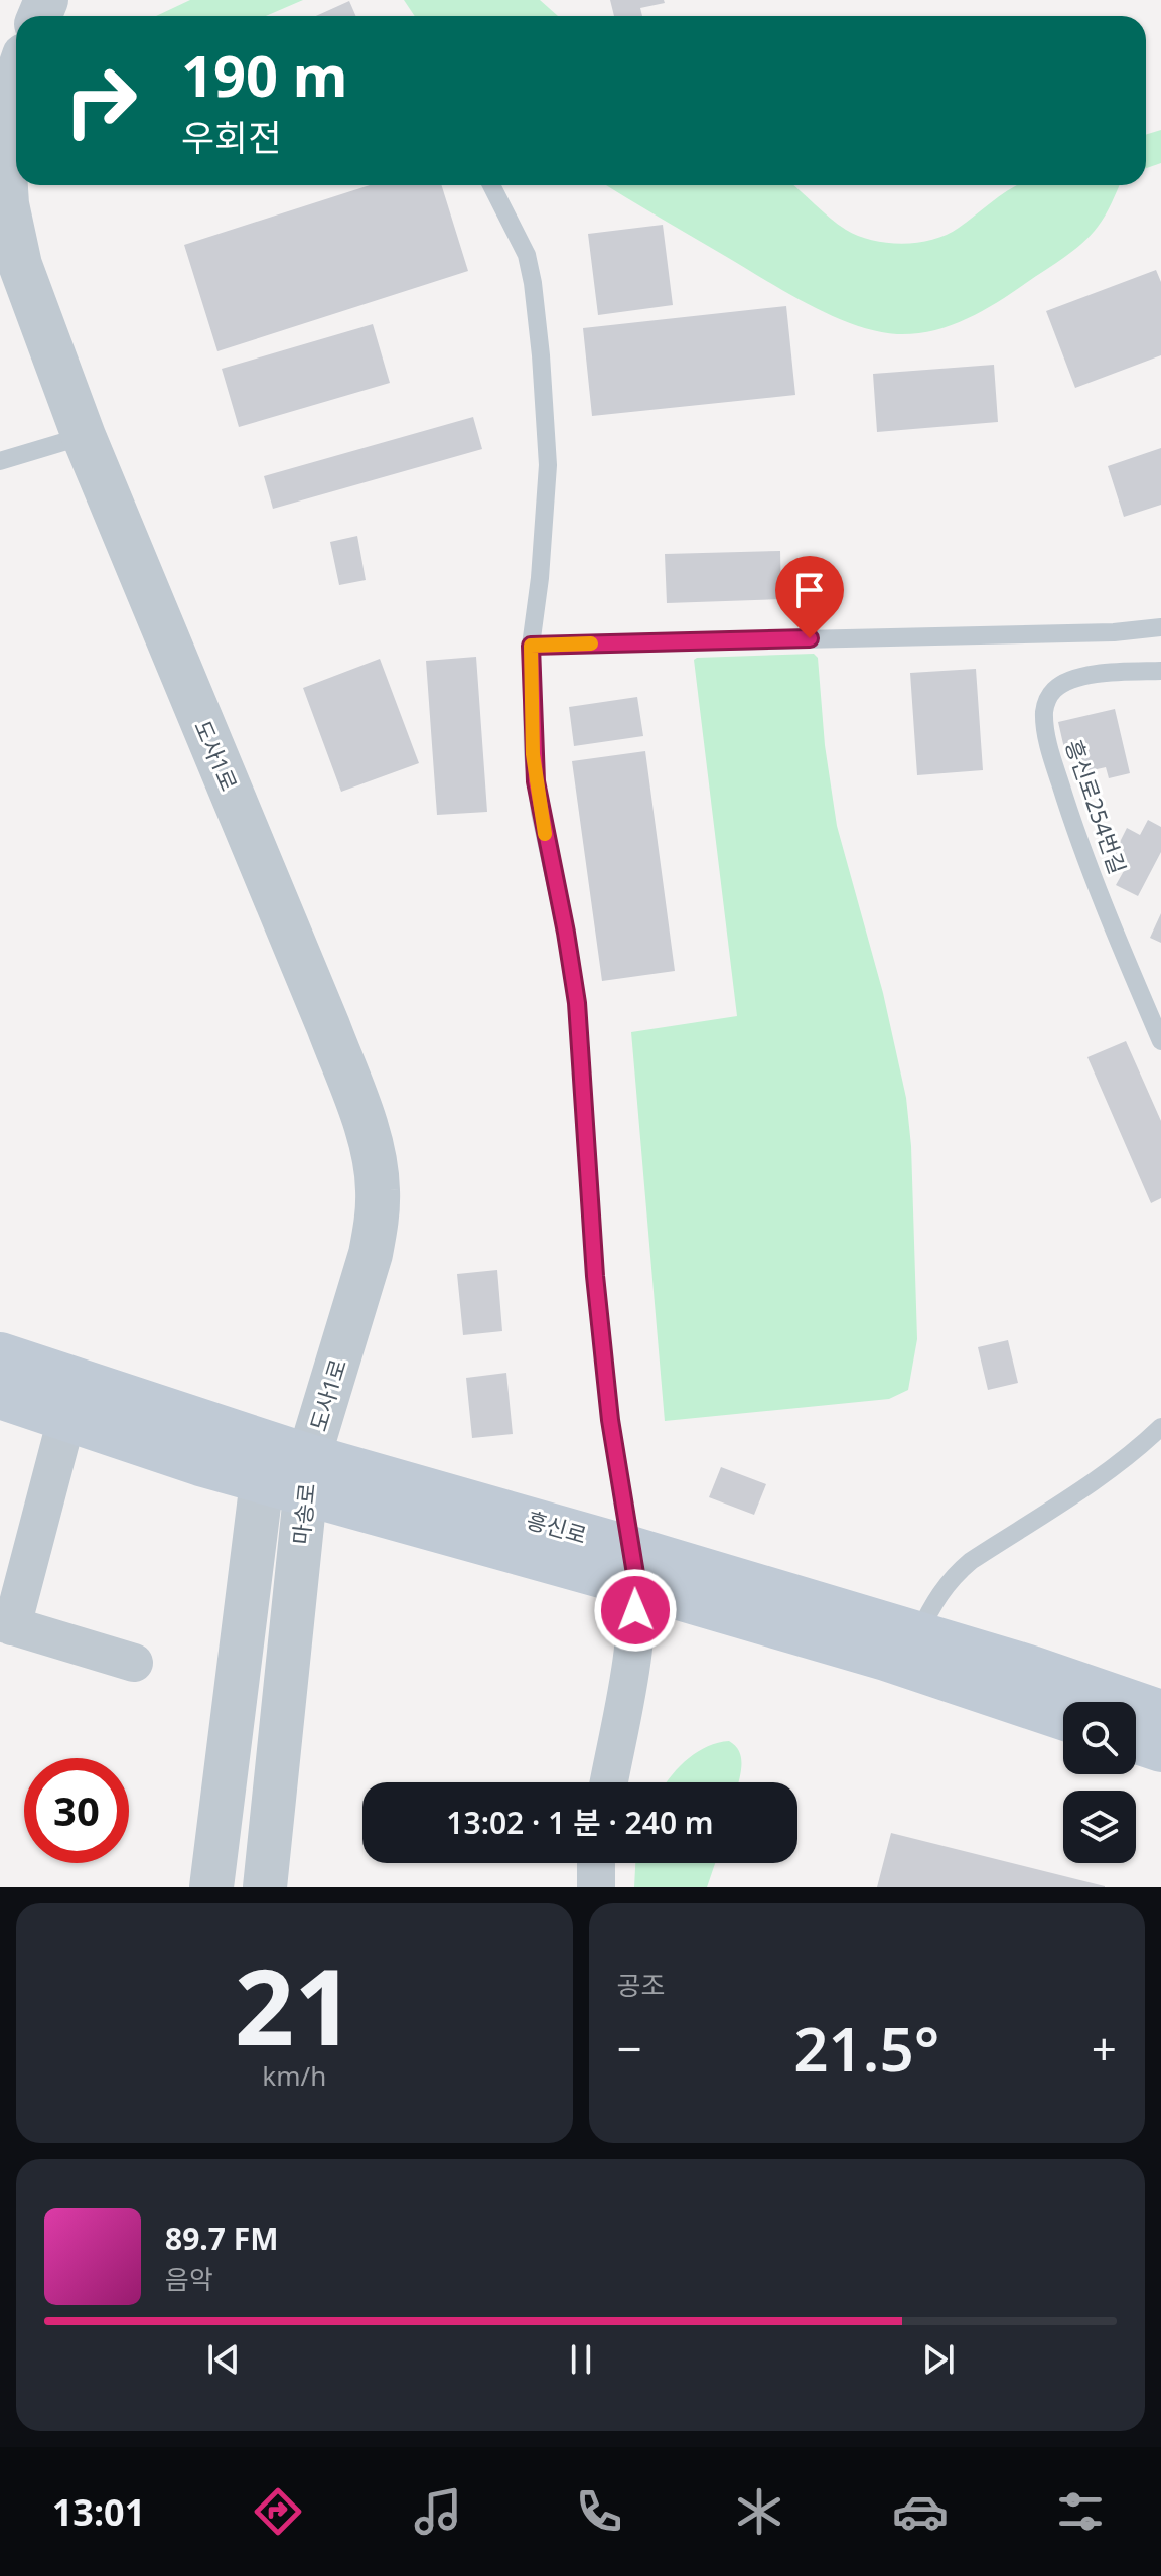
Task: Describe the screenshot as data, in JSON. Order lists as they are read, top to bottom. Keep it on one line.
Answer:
{"streets":{"main road":["흥신로"],"street":["도사1로","마송로"],"lane":["흥신로254번길"]},"crossings":[["도사1로","마송로"],["도사1로","흥신로"],["마송로","흥신로"]],"page":{"turn":["190 m","우회전"],"limit":"30","trip":"13:02 · 1 분 · 240 m","tile":[["21","km/h"],"공조"],"heat":["−","21.5°","+"],"song":["89.7 FM","음악"],"tabs":"13:01"}}
